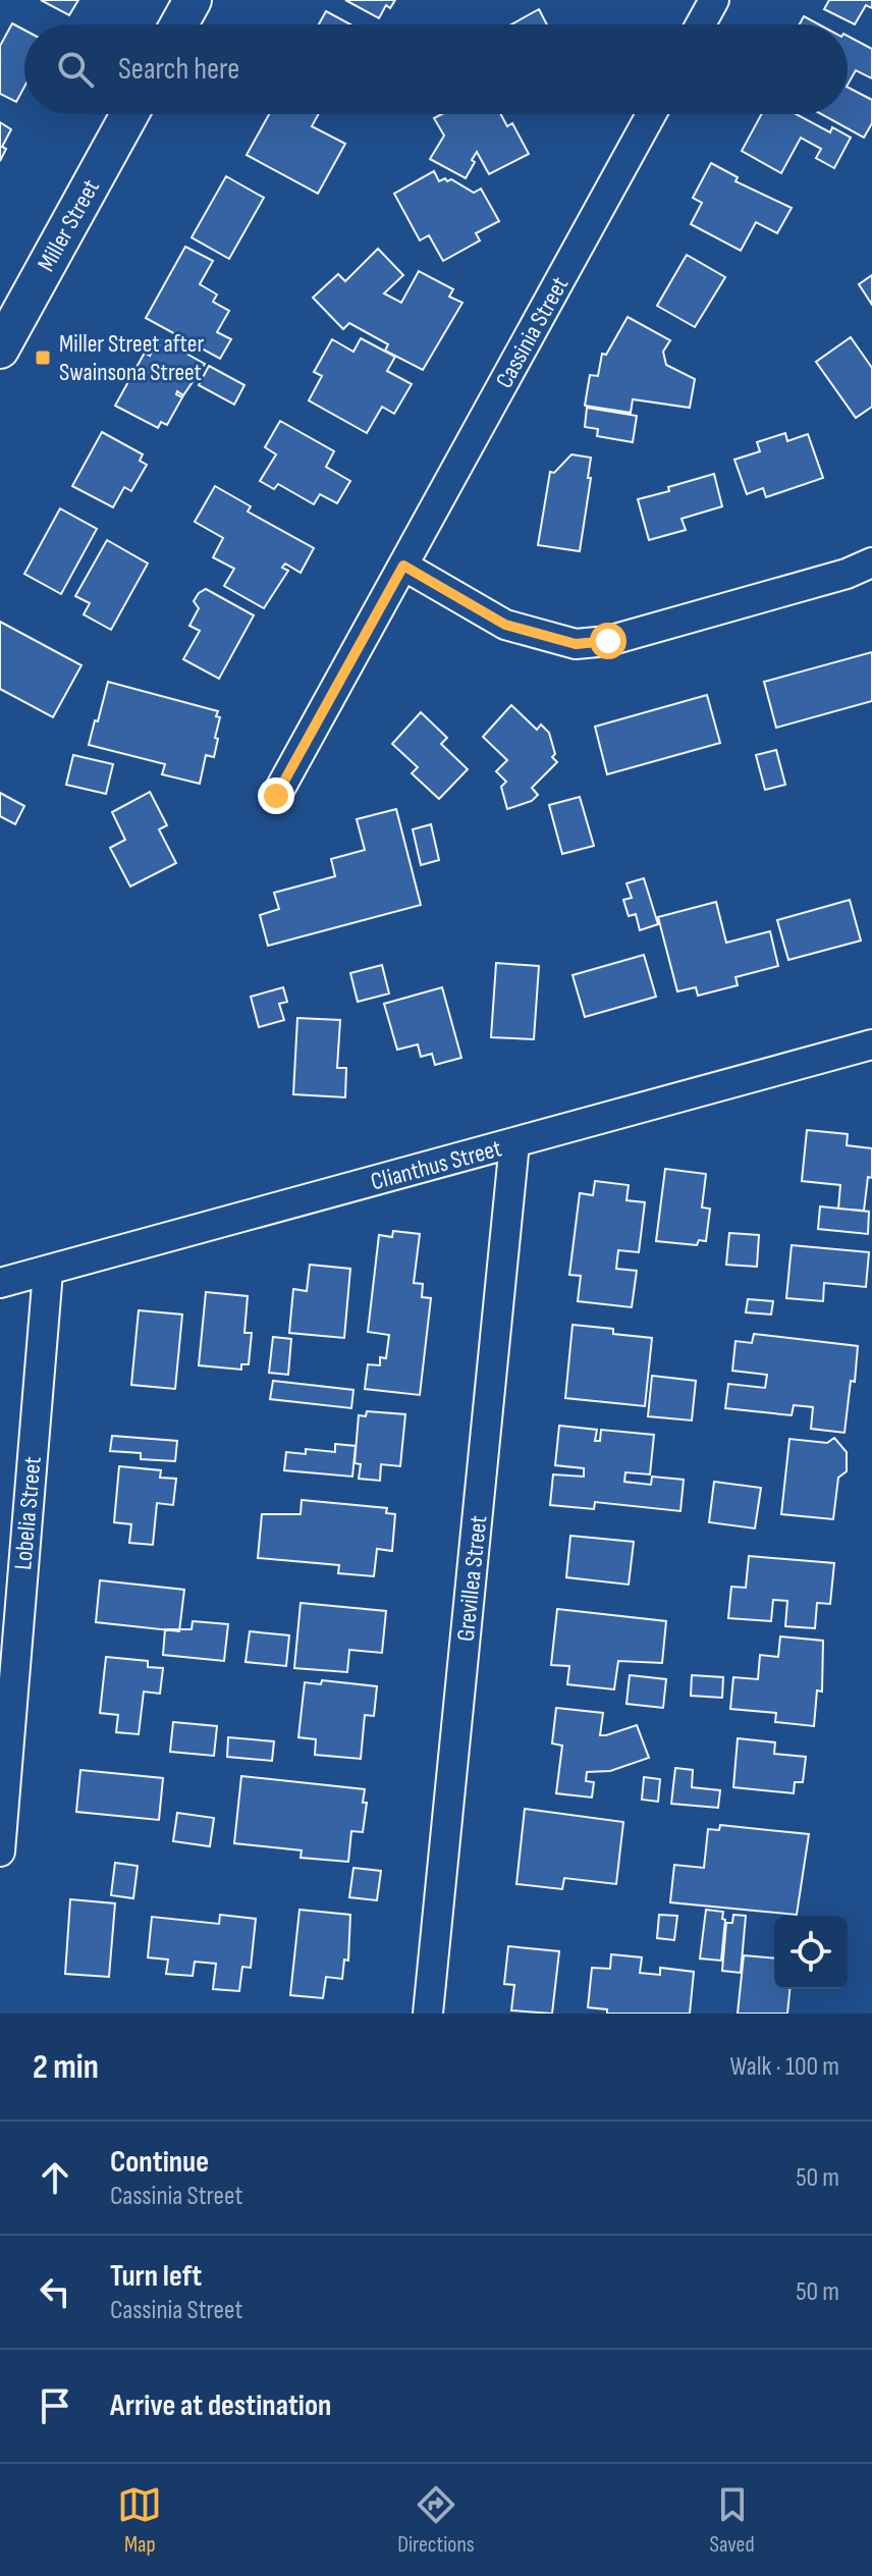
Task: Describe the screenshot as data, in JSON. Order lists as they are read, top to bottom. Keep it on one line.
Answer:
{"streets":{"street":["Miller Street","Cassinia Street","Clianthus Street","Lobelia Street","Grevillea Street"]},"crossings":[["Clianthus Street","Lobelia Street"],["Clianthus Street","Grevillea Street"]],"places":{"transit":["Miller Street after Swainsona Street"]},"page":{"search":"Search here","heading":["2 min","Walk · 100 m"],"list":[["Continue","Cassinia Street","50 m"],["Turn left","Cassinia Street","50 m"],"Arrive at destination"],"nav":["Map","Directions","Saved"]}}
